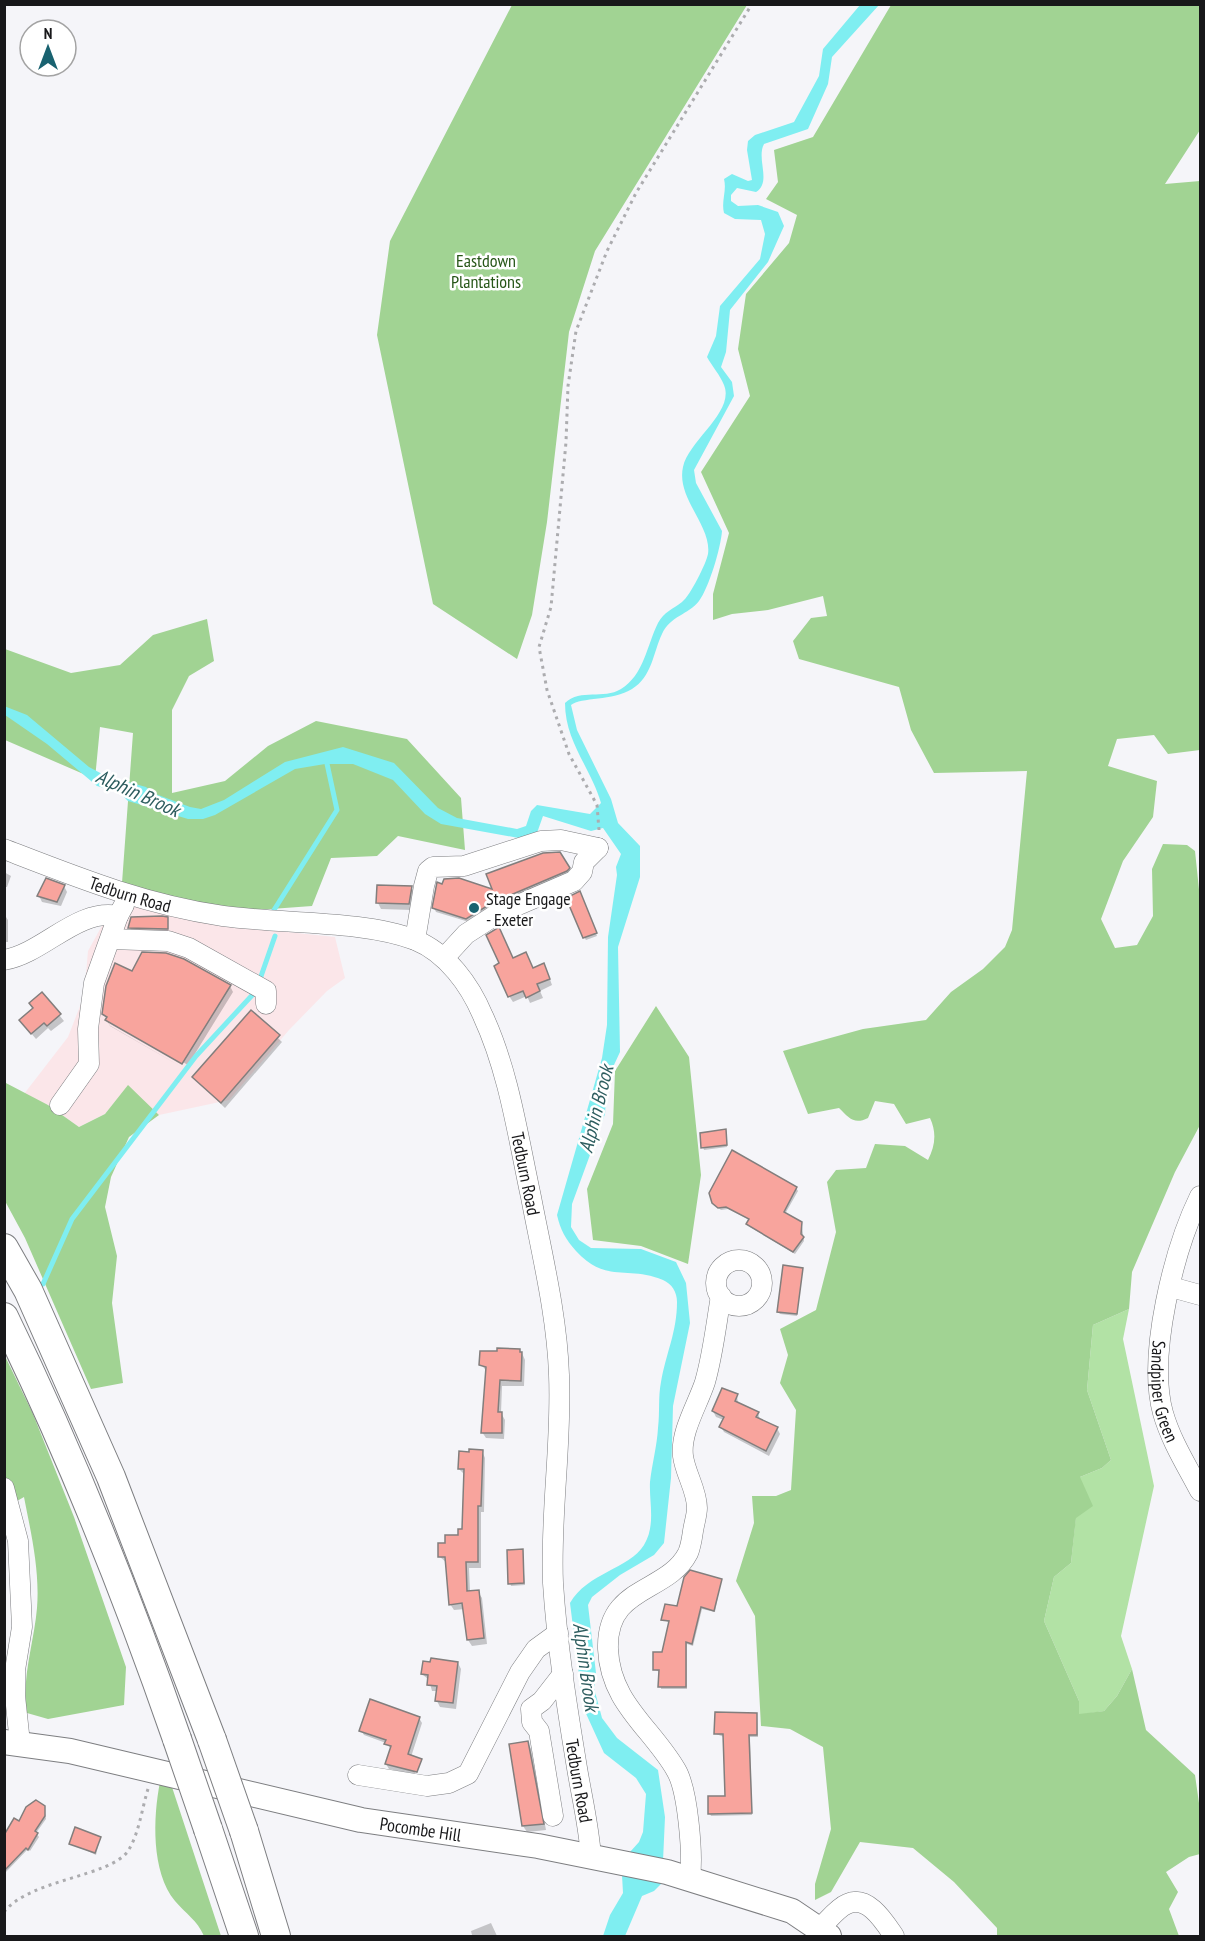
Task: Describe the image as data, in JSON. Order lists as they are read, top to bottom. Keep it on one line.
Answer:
{"streets":{"main road":["Pocombe Hill"],"street":["Tedburn Road","Sandpiper Green"]},"crossings":[["Tedburn Road","Pocombe Hill"]],"water":["Alphin Brook"],"parks":["Eastdown Plantations"],"places":["Stage Engage - Exeter"],"north":"top"}
